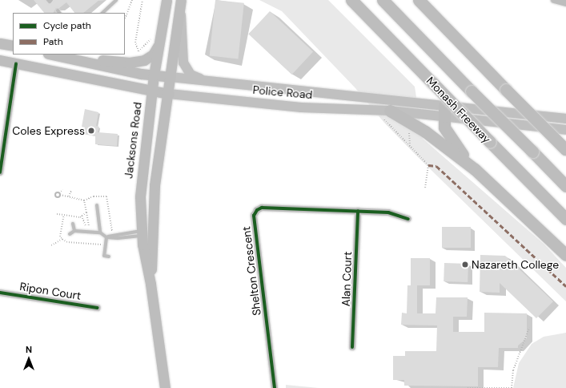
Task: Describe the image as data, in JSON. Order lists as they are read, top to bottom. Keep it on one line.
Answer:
{"streets":{"highway":["Monash Freeway"],"main road":["Police Road","Jacksons Road"],"street":["Shelton Crescent","Alan Court","Ripon Court"]},"crossings":[["Police Road","Jacksons Road"],["Shelton Crescent","Alan Court"]],"places":["Coles Express","Nazareth College"],"legend":["Cycle path","Path"],"north":"top"}
